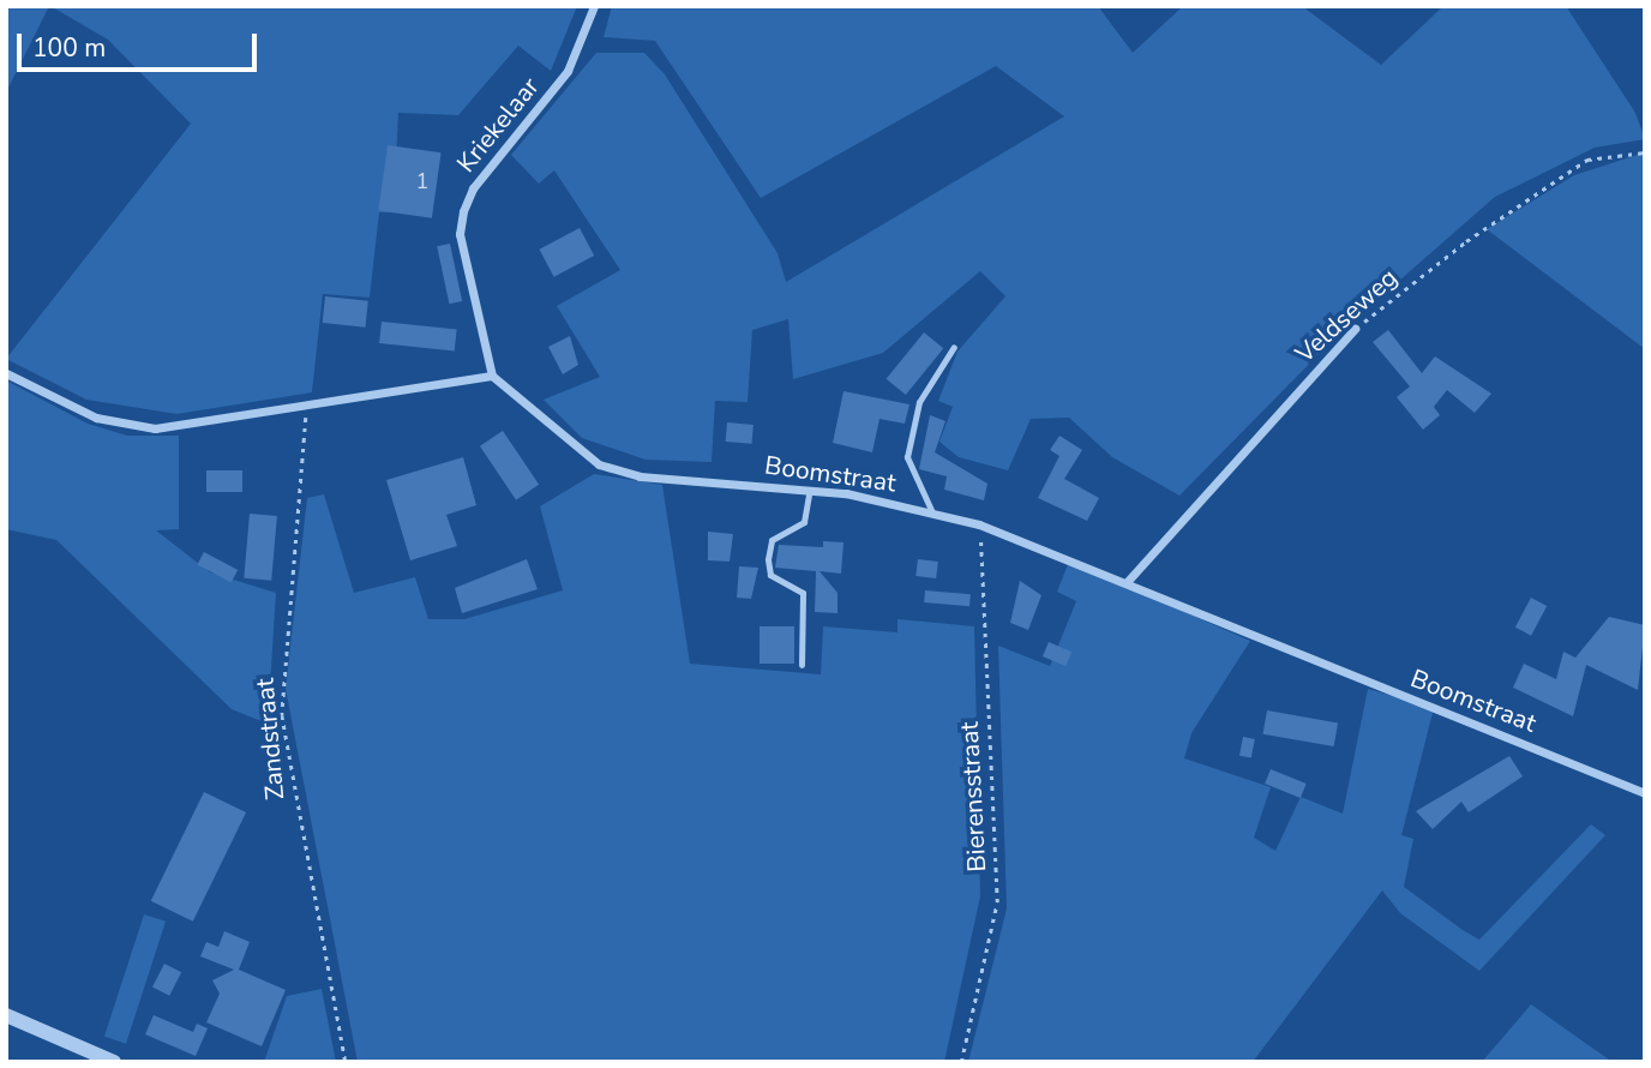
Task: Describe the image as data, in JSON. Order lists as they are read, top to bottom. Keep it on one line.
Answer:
{"streets":{"street":["Kriekelaar","Veldseweg","Boomstraat"],"path":["Zandstraat","Bierensstraat"]},"crossings":[["Kriekelaar","Boomstraat"],["Veldseweg","Boomstraat"],["Boomstraat","Bierensstraat"]],"house_numbers":["1"],"scale_bar":"100 m"}
